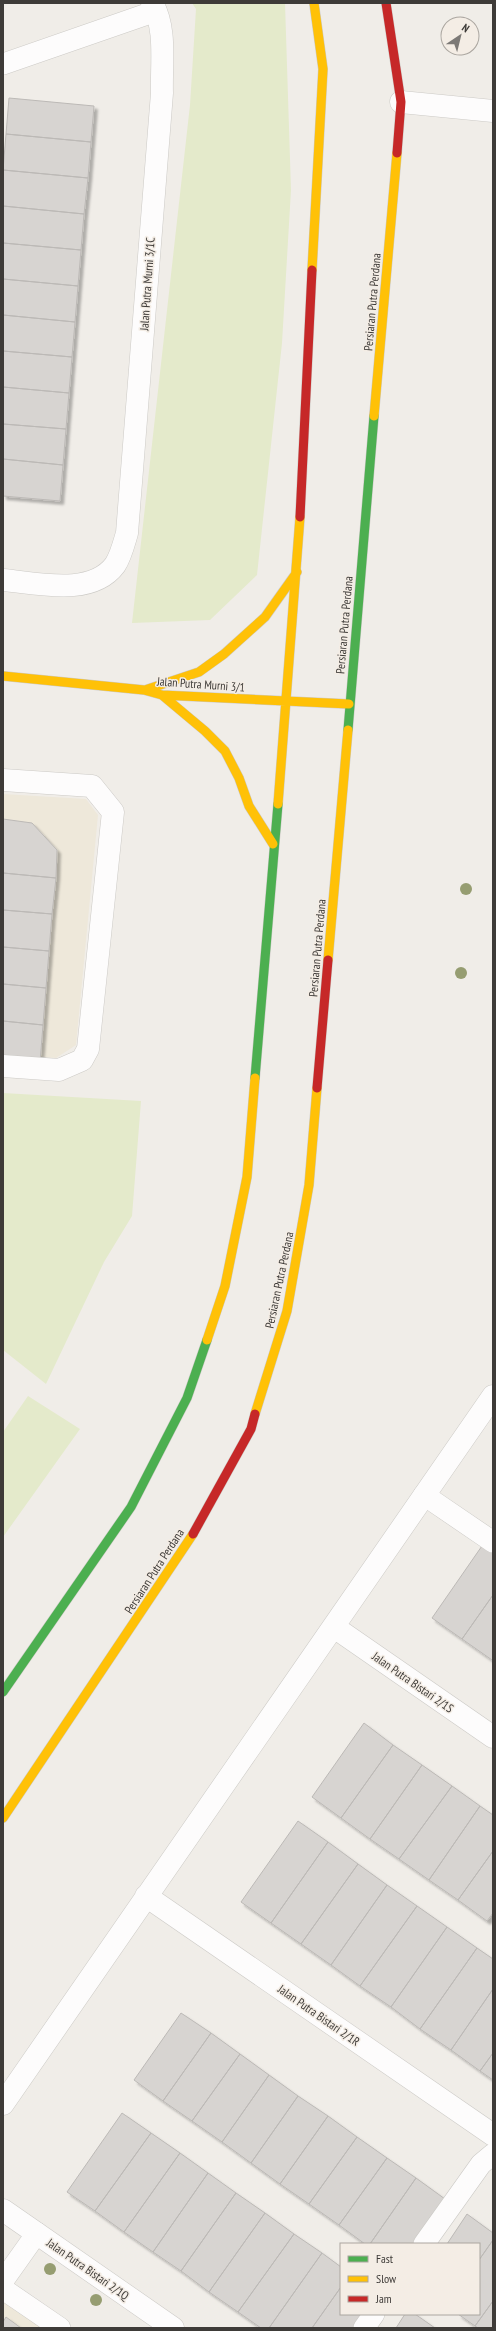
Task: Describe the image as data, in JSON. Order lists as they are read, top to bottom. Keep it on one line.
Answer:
{"streets":{"main road":["Persiaran Putra Perdana","Jalan Putra Murni 3/1"],"street":["Jalan Putra Murni 3/1C","Jalan Putra Bistari 2/1S","Jalan Putra Bistari 2/1R","Jalan Putra Bistari 2/1Q"]},"crossings":[["Persiaran Putra Perdana","Jalan Putra Murni 3/1"]],"legend":["Fast","Slow","Jam"],"north":"top right"}
